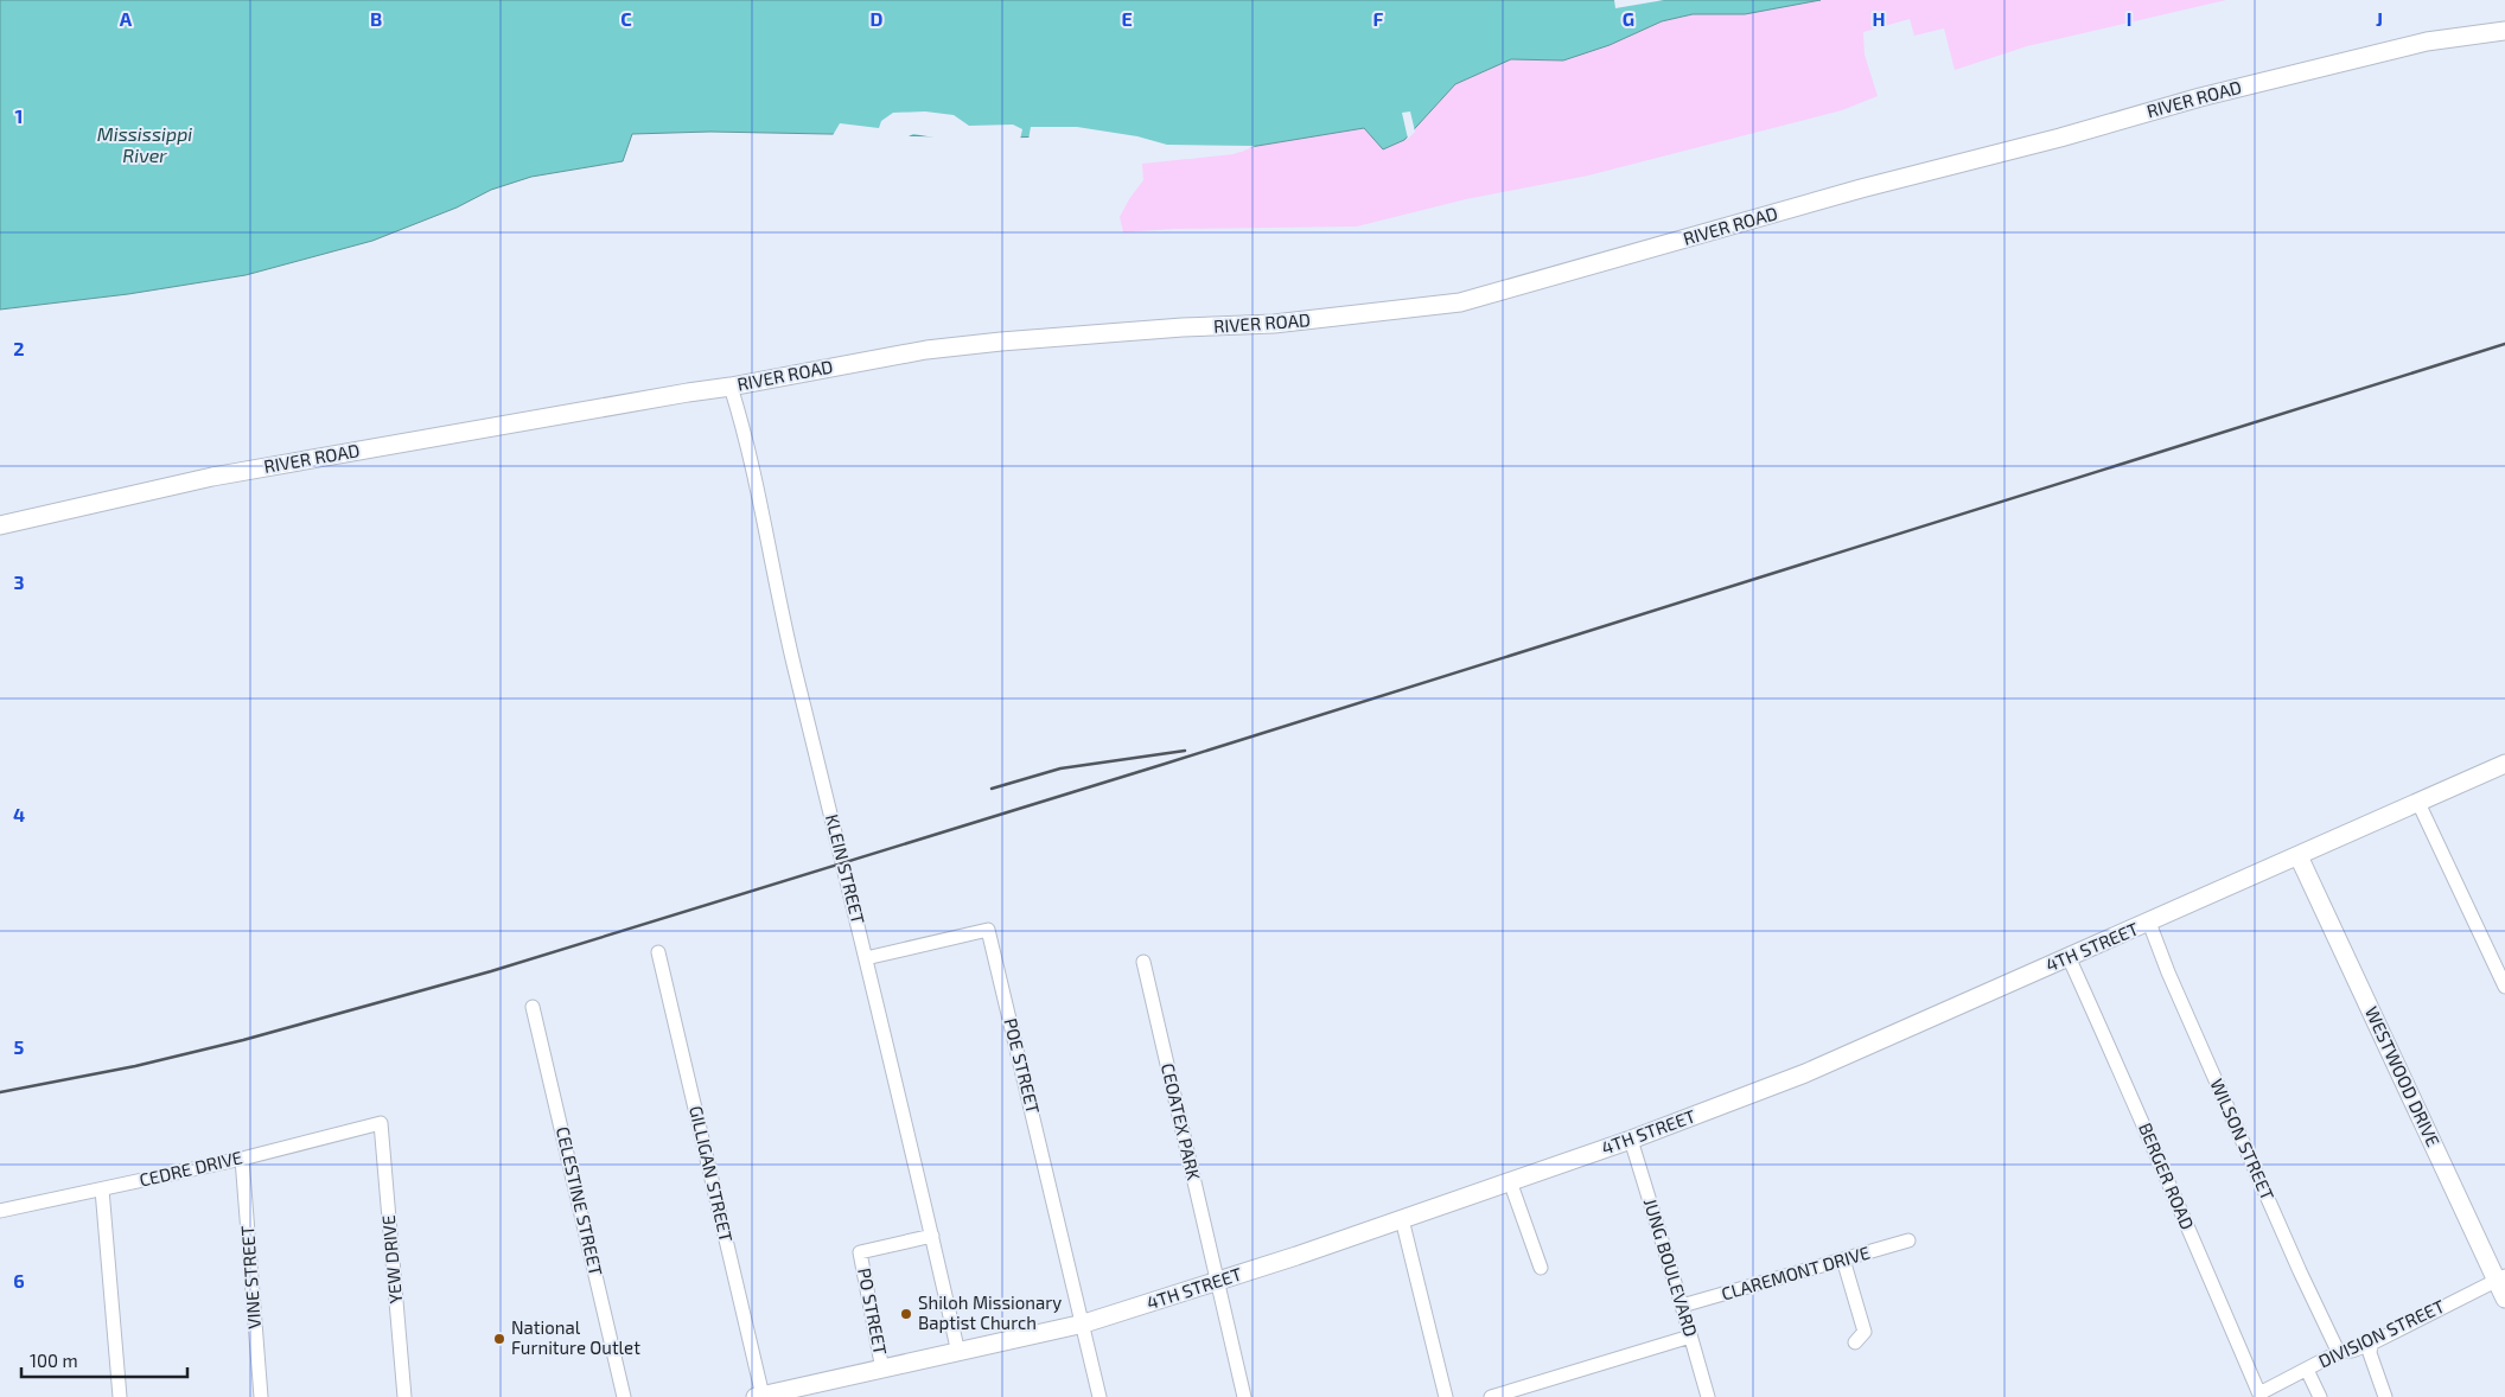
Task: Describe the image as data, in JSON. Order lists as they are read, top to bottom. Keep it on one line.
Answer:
{"streets":{"main road":["RIVER ROAD","4TH STREET","WESTWOOD DRIVE"],"street":["KLEIN STREET","POE STREET","CEOATEX PARK","WILSON STREET","CEDRE DRIVE","GILLIGAN STREET","BERGER ROAD","CELESTINE STREET","YEW DRIVE","JUNG BOULEVARD","CLAREMONT DRIVE","VINE STREET","PO STREET","DIVISION STREET"]},"crossings":[["RIVER ROAD","KLEIN STREET"],["KLEIN STREET","4TH STREET"],["KLEIN STREET","POE STREET"],["KLEIN STREET","PO STREET"],["4TH STREET","POE STREET"],["4TH STREET","WESTWOOD DRIVE"],["4TH STREET","CEOATEX PARK"],["4TH STREET","WILSON STREET"],["4TH STREET","GILLIGAN STREET"],["4TH STREET","BERGER ROAD"],["4TH STREET","JUNG BOULEVARD"],["4TH STREET","PO STREET"],["WESTWOOD DRIVE","DIVISION STREET"],["WILSON STREET","DIVISION STREET"],["CEDRE DRIVE","YEW DRIVE"],["CEDRE DRIVE","VINE STREET"],["BERGER ROAD","DIVISION STREET"],["JUNG BOULEVARD","CLAREMONT DRIVE"]],"water":["Mississippi River"],"places":["Shiloh Missionary Baptist Church","National Furniture Outlet"],"scale_bar":"100 m","grid":{"columns":["A","B","C","D","E","F","G","H","I","J"],"rows":["1","2","3","4","5","6"]}}
